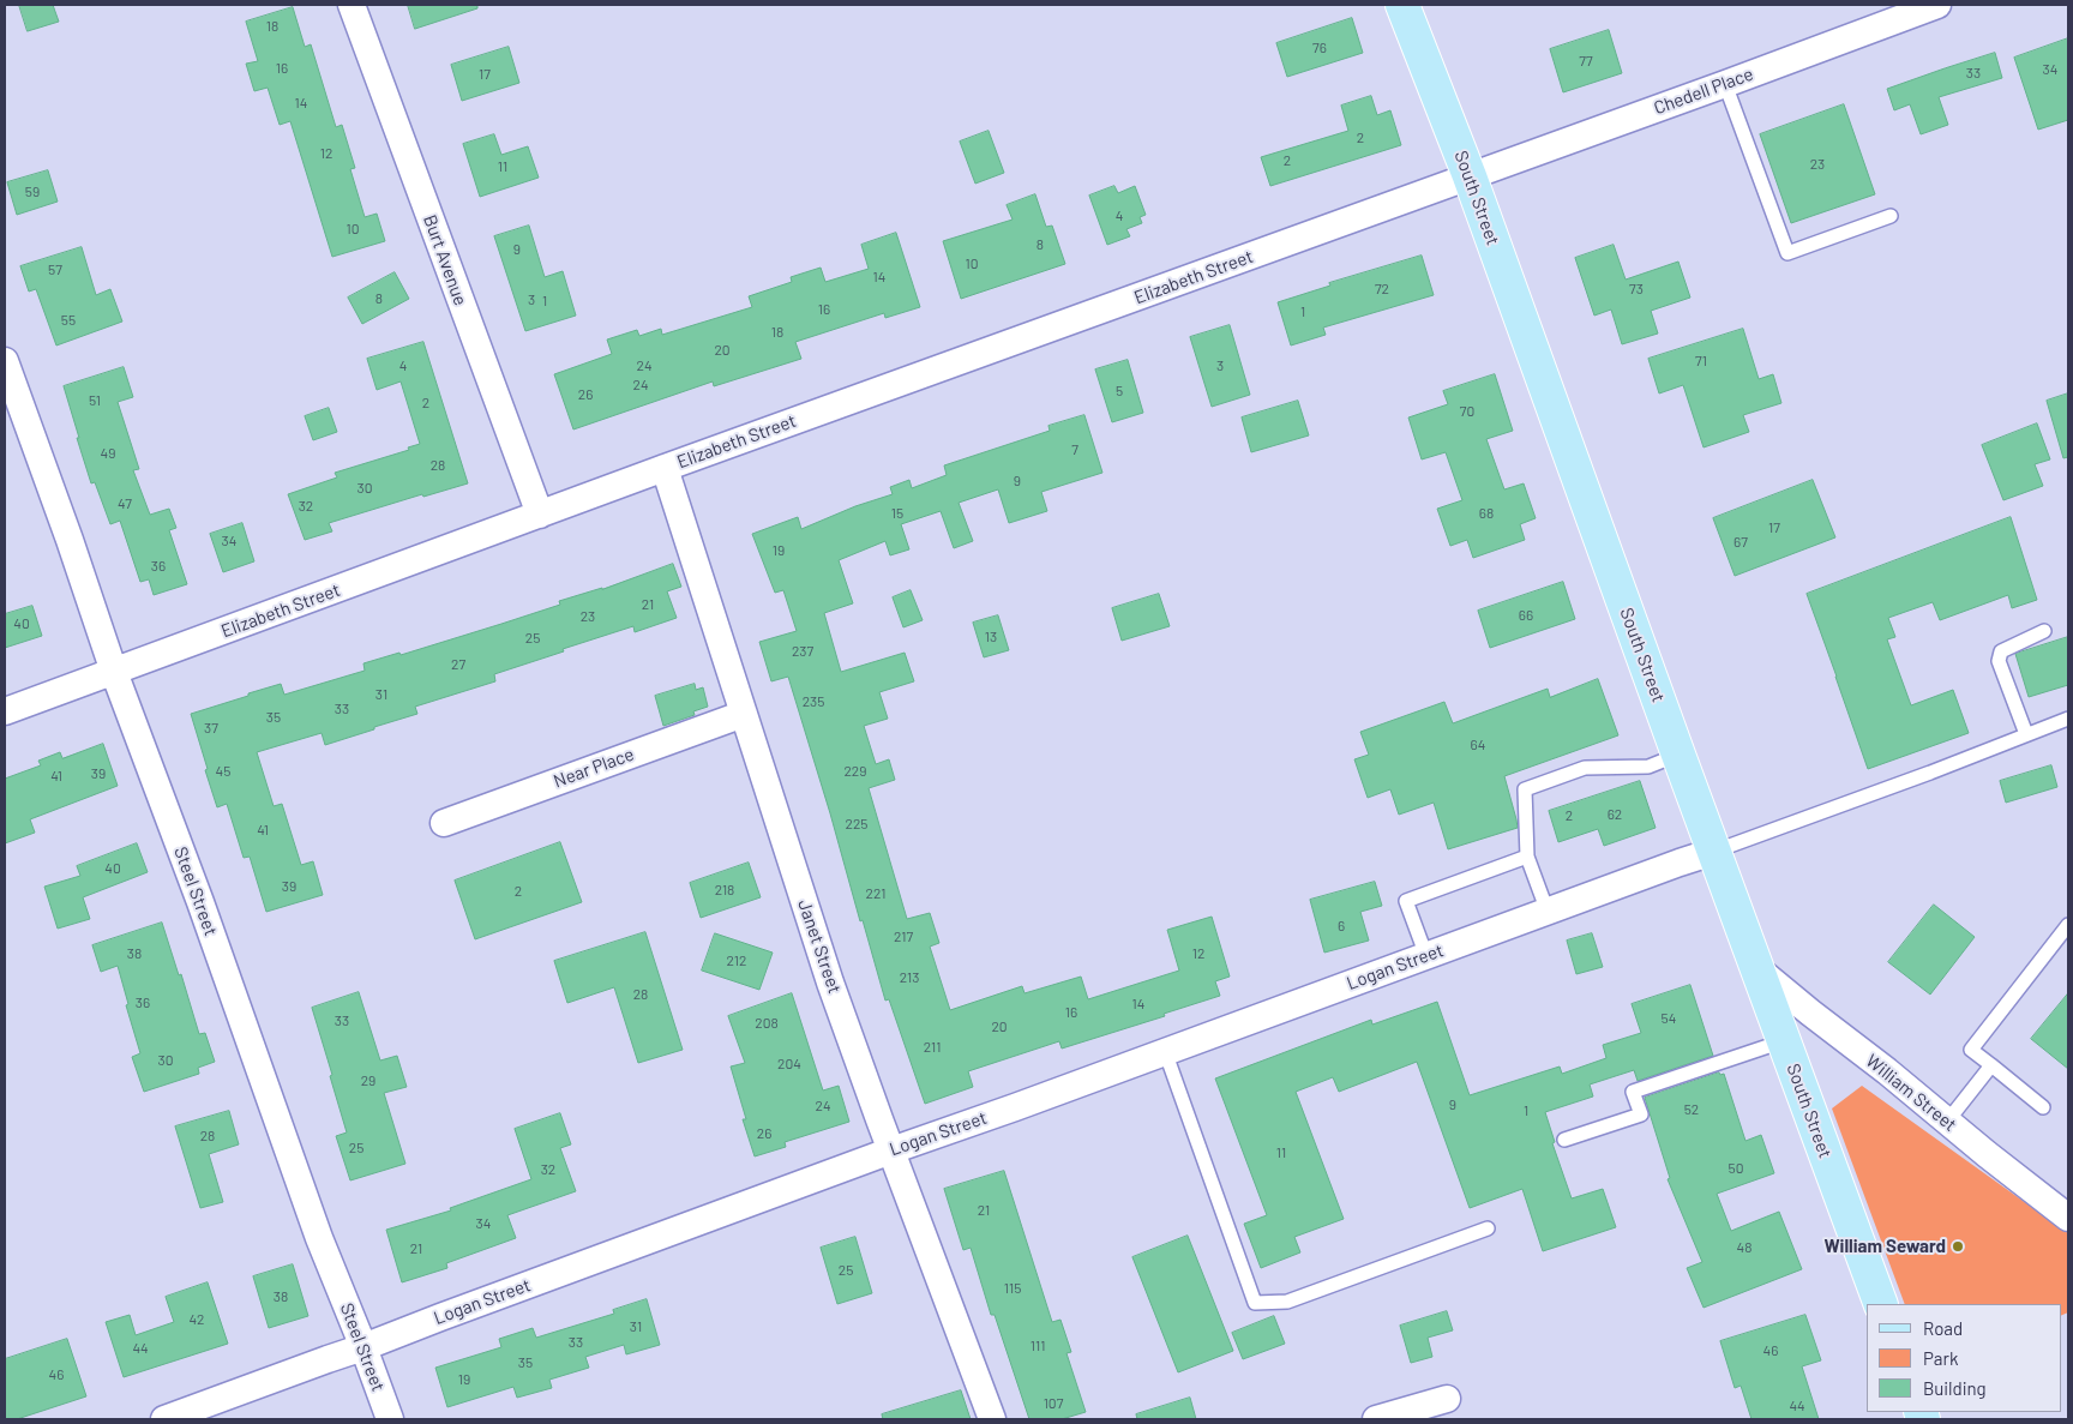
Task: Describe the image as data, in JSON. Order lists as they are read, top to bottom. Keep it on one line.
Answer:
{"streets":{"main road":["South Street"],"street":["Chedell Place","Burt Avenue","Elizabeth Street","Near Place","Steel Street","Janet Street","Logan Street","William Street"]},"crossings":[["Chedell Place","South Street"],["Chedell Place","Elizabeth Street"],["South Street","Elizabeth Street"],["South Street","Logan Street"],["South Street","William Street"],["Burt Avenue","Elizabeth Street"],["Elizabeth Street","Steel Street"],["Elizabeth Street","Janet Street"],["Near Place","Janet Street"],["Steel Street","Logan Street"],["Janet Street","Logan Street"]],"places":["William Seward"],"house_numbers":["18","76","77","16","34","33","17","14","2","12","2","23","11","59","4","10","8","9","10","57","14","72","73","8","3","1","16","1","55","18","20","71","4","24","3","24","5","26","51","2","70","7","49","28","9","30","47","32","15","68","17","34","67","19","36","21","66","23","40","13","25","237","27","31","235","33","35","37","64","45","229","39","41","62","2","225","41","40","39","218","2","221","6","217","38","12","212","213","28","36","14","16","54","33","208","20","211","30","204","29","9","24","52","1","26","28","25","11","50","32","21","34","48","21","25","115","38","42","31","33","111","44","46","35","46","19","107","44"],"legend":["Road","Park","Building"]}
